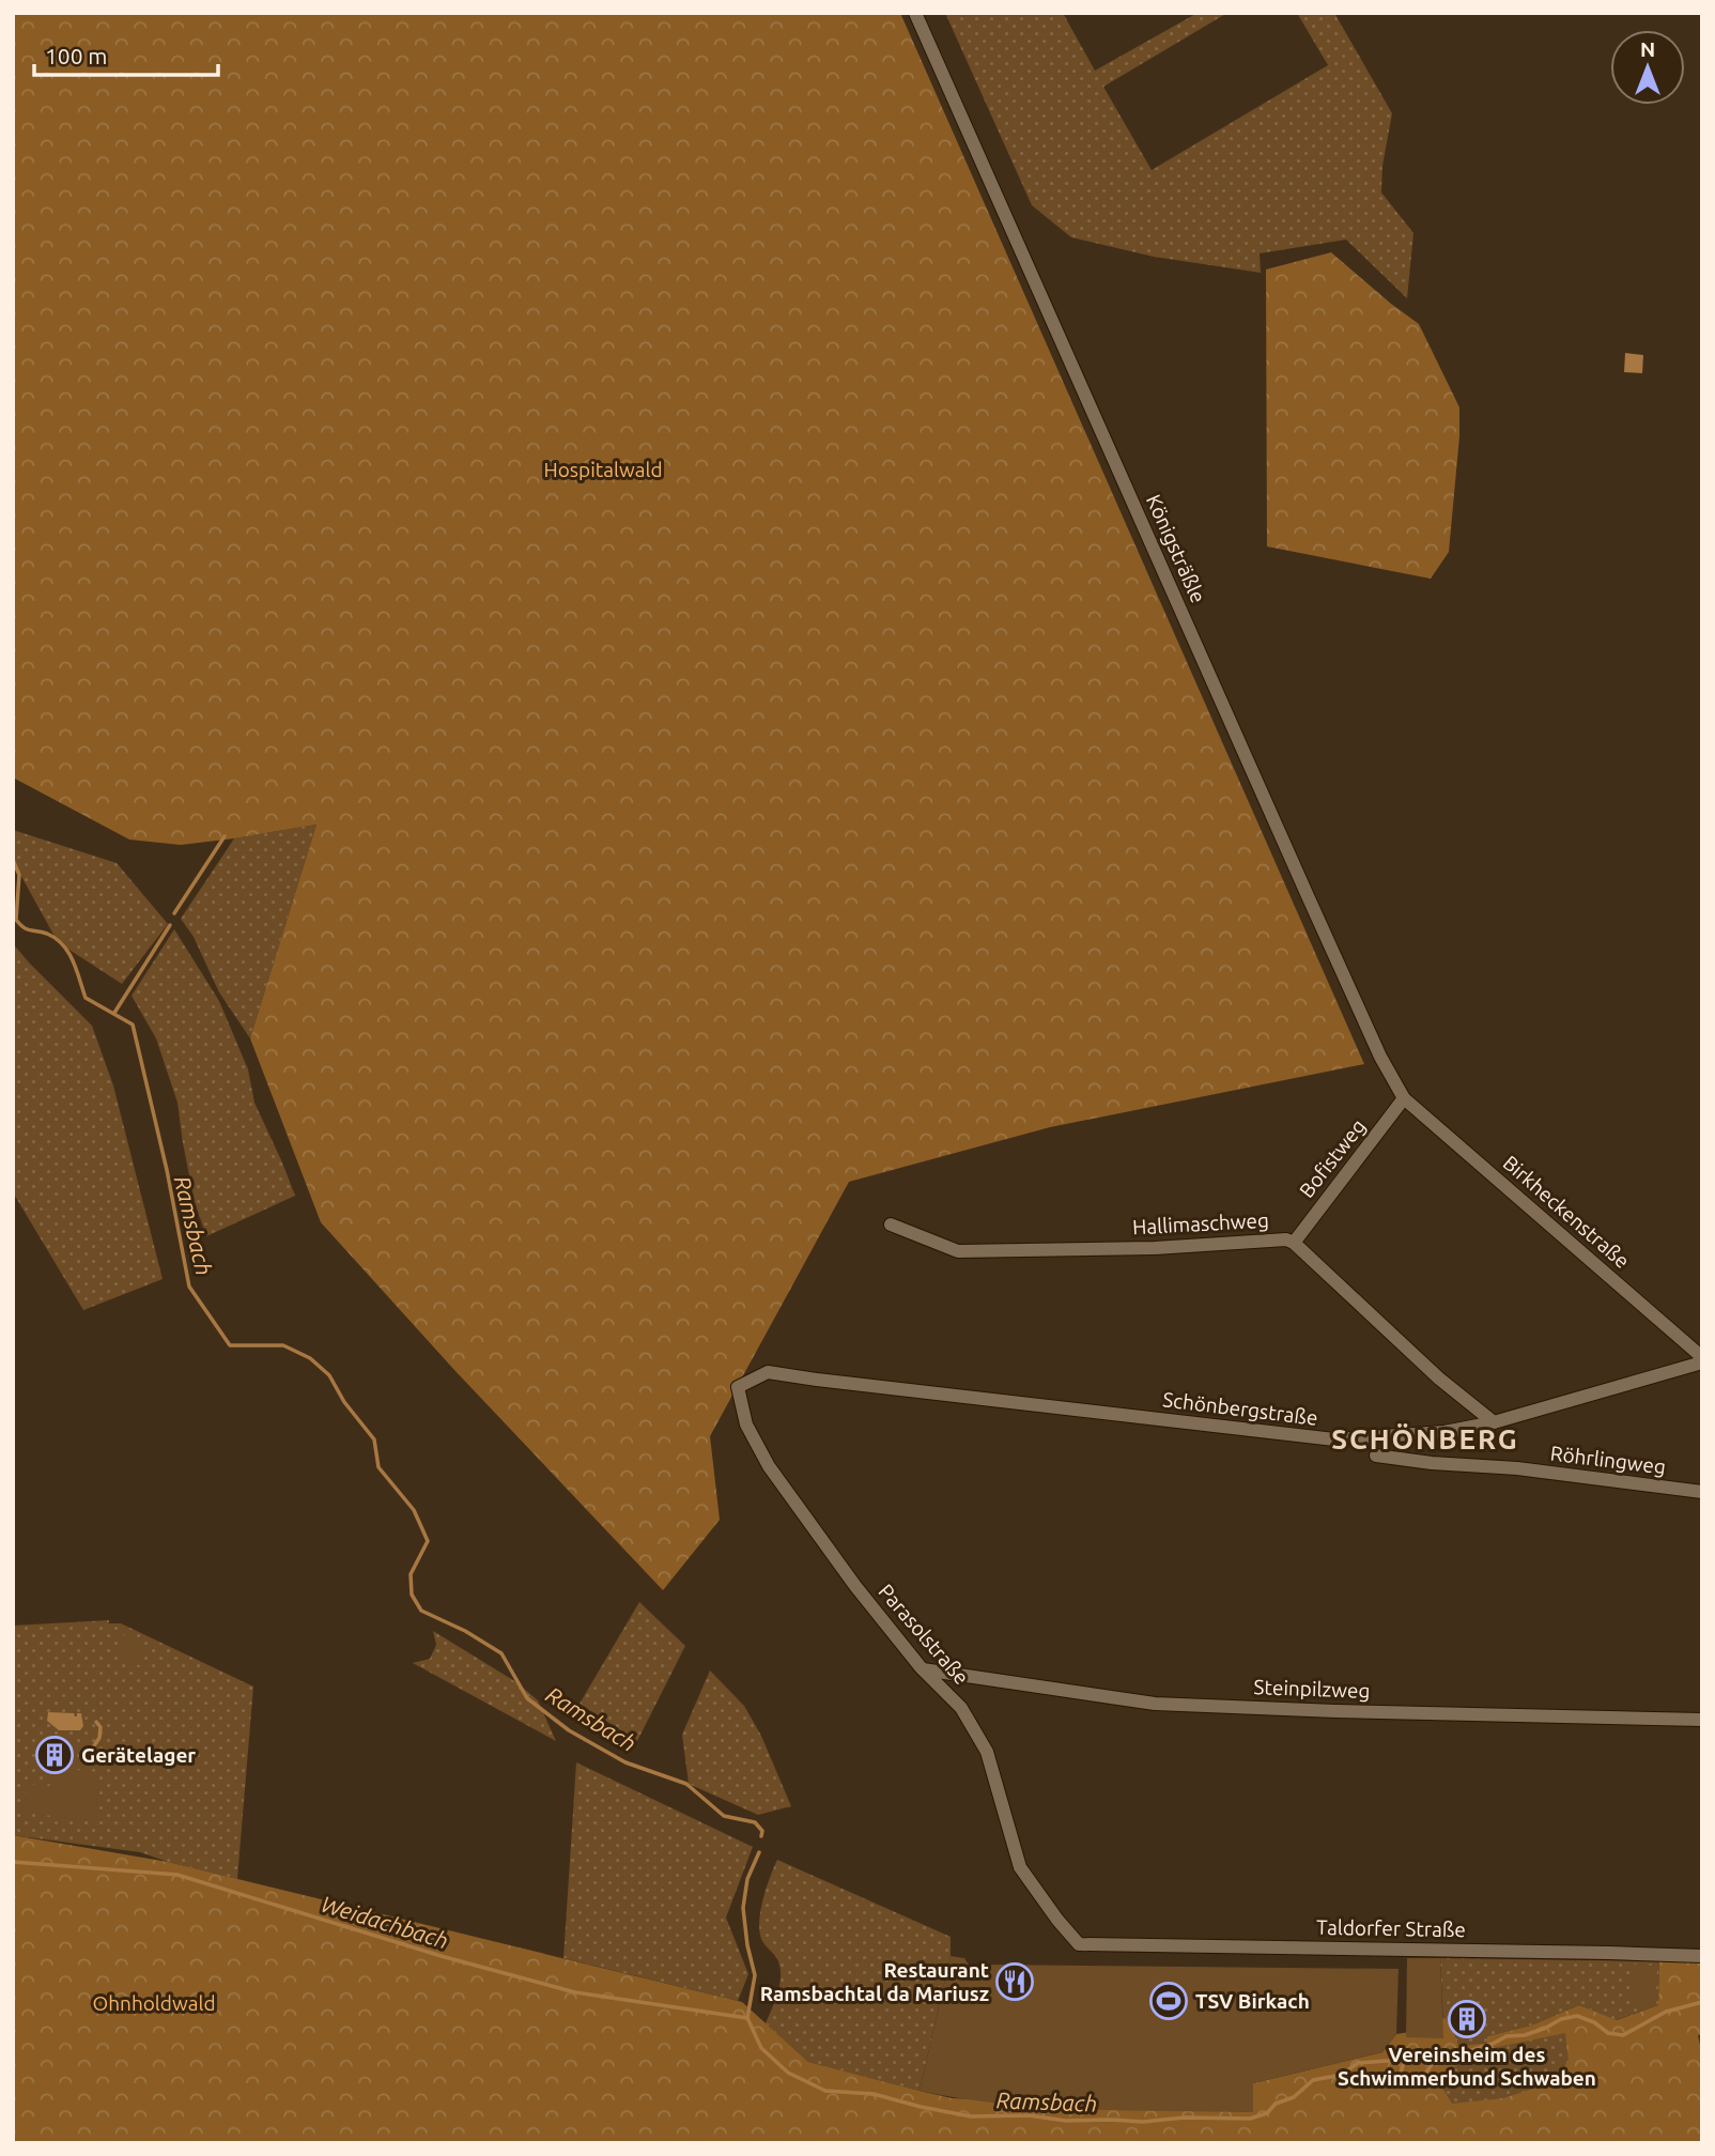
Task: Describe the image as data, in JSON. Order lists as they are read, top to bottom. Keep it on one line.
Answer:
{"streets":{"street":["Königsträßle","Bofistweg","Birkheckenstraße","Hallimaschweg","Schönbergstraße","Röhrlingweg","Parasolstraße","Steinpilzweg","Taldorfer Straße"]},"crossings":[["Königsträßle","Bofistweg"],["Königsträßle","Birkheckenstraße"],["Bofistweg","Birkheckenstraße"],["Bofistweg","Hallimaschweg"],["Birkheckenstraße","Schönbergstraße"],["Hallimaschweg","Schönbergstraße"],["Schönbergstraße","Parasolstraße"],["Parasolstraße","Steinpilzweg"],["Parasolstraße","Taldorfer Straße"]],"districts":["SCHÖNBERG"],"water":["Ramsbach","Weidachbach"],"parks":["Hospitalwald","Ohnholdwald"],"places":{"building":["Gerätelager","Vereinsheim des Schwimmerbund Schwaben"],"restaurant":["Restaurant Ramsbachtal da Mariusz"],"sports":["TSV Birkach"]},"scale_bar":"100 m","north":"top"}
